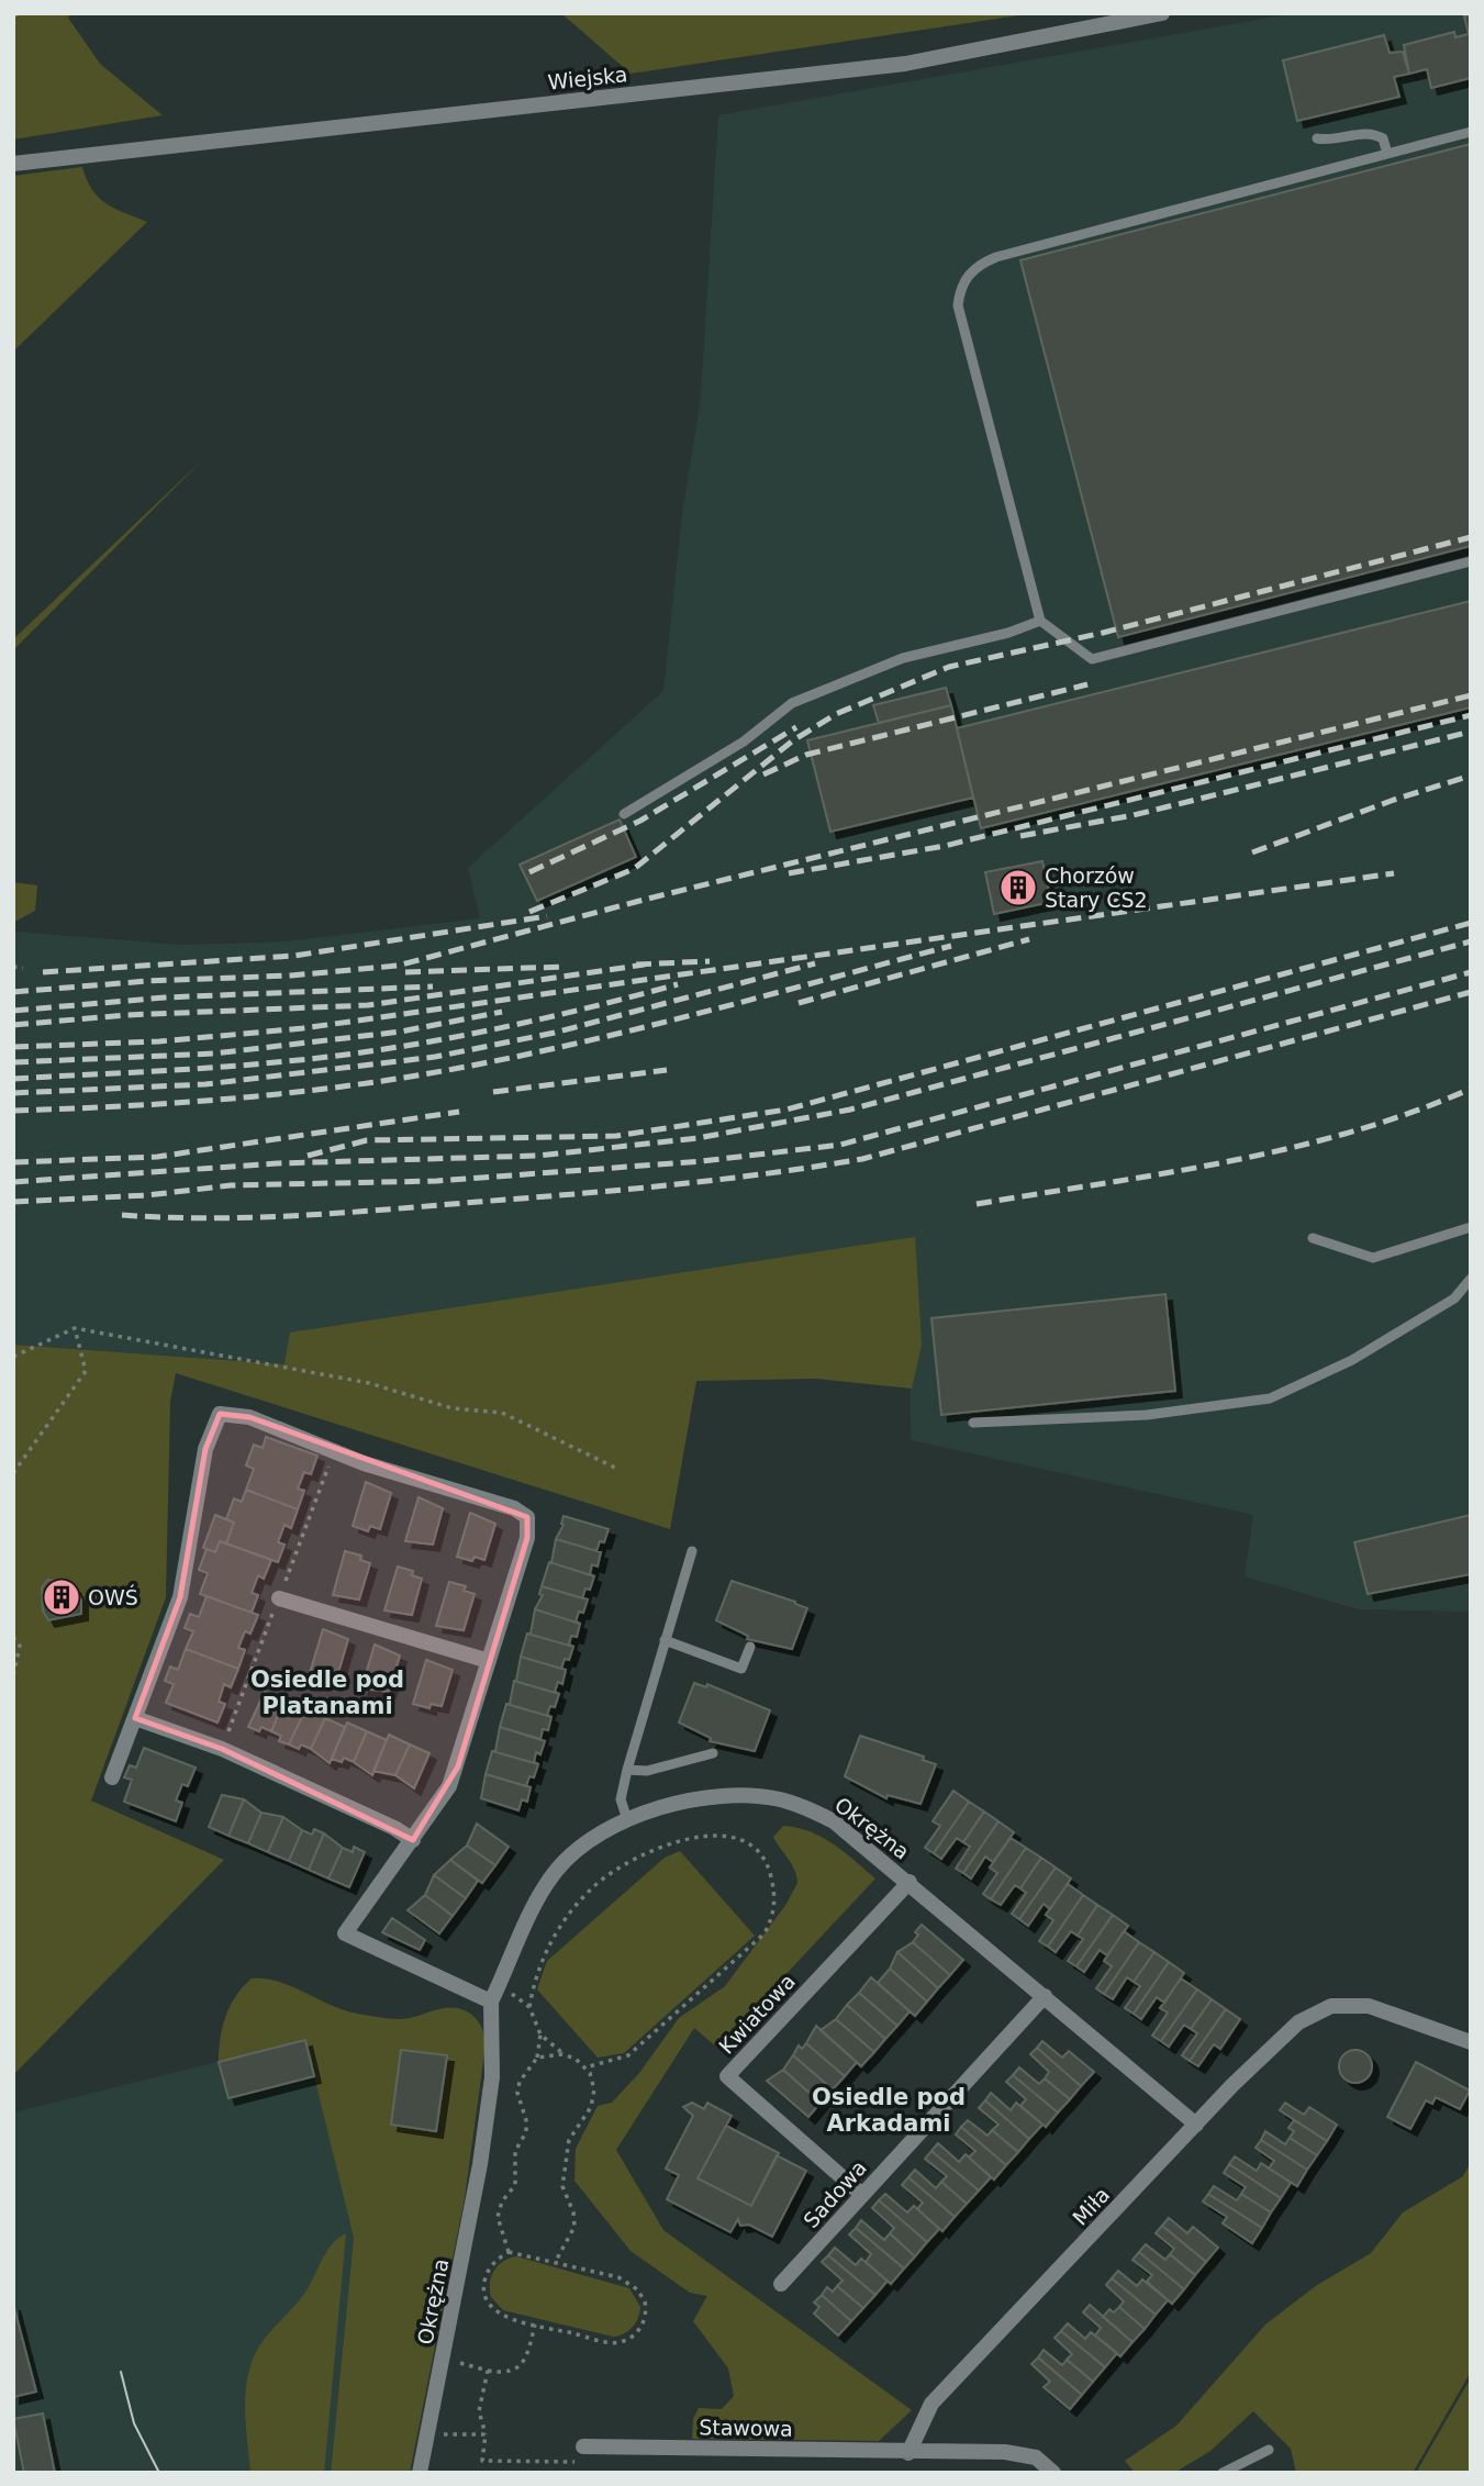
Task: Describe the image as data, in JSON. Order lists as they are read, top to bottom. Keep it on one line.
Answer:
{"streets":{"street":["Wiejska","Okrężna","Kwiatowa","Sadowa","Miła","Stawowa"]},"crossings":[["Okrężna","Kwiatowa"],["Okrężna","Sadowa"],["Okrężna","Miła"],["Kwiatowa","Sadowa"],["Miła","Stawowa"]],"districts":["Osiedle pod Platanami","Osiedle pod Arkadami"],"places":{"building":["Chorzów Stary CS2","OWŚ"]}}
